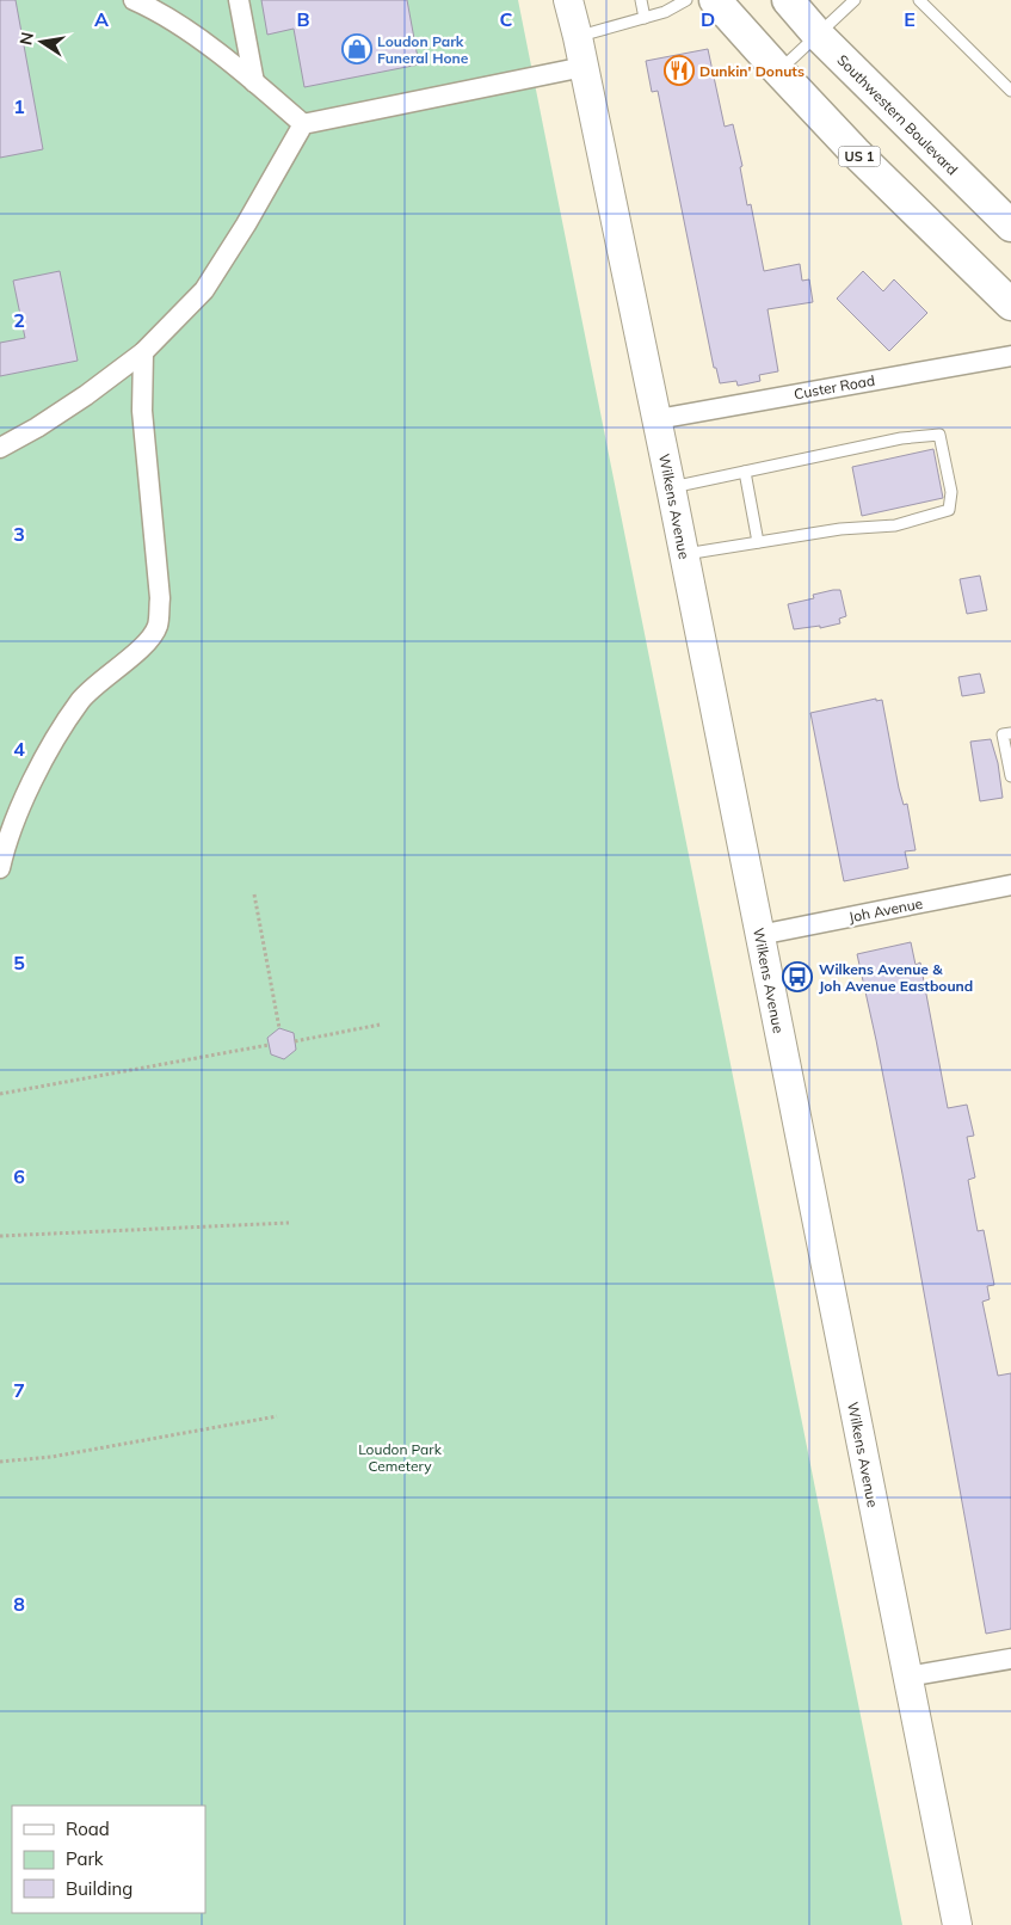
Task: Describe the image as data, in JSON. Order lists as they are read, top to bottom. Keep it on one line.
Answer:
{"streets":{"main road":["Southwestern Boulevard","US 1","Wilkens Avenue"],"street":["Custer Road","Joh Avenue"]},"crossings":[["Custer Road","Wilkens Avenue"],["Wilkens Avenue","Joh Avenue"]],"parks":["Loudon Park Cemetery"],"places":{"shop":["Loudon Park Funeral Hone"],"restaurant":["Dunkin' Donuts"],"bus stop":["Wilkens Avenue & Joh Avenue Eastbound"]},"legend":["Road","Park","Building"],"north":"left","grid":{"columns":["A","B","C","D","E"],"rows":["1","2","3","4","5","6","7","8"]}}
